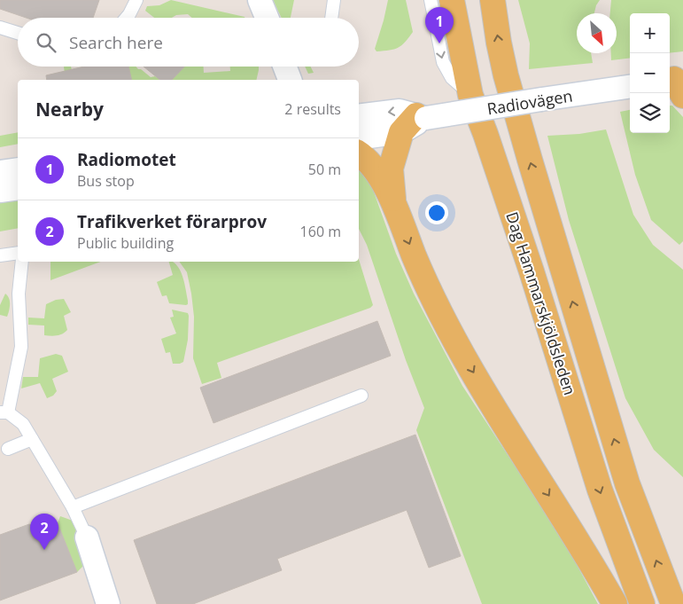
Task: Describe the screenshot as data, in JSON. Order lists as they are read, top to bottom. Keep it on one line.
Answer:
{"streets":{"main road":["Dag Hammarskjöldsleden"],"street":["Radiovägen"]},"north":"bottom right","page":{"pins":["1","2"],"map_buttons":["+","−"],"search":"Search here","heading":["Nearby","2 results"],"list":[{"mark":"1","name":"Radiomotet","note":"Bus stop","value":"50 m"},{"mark":"2","name":"Trafikverket förarprov","note":"Public building","value":"160 m"}]}}
